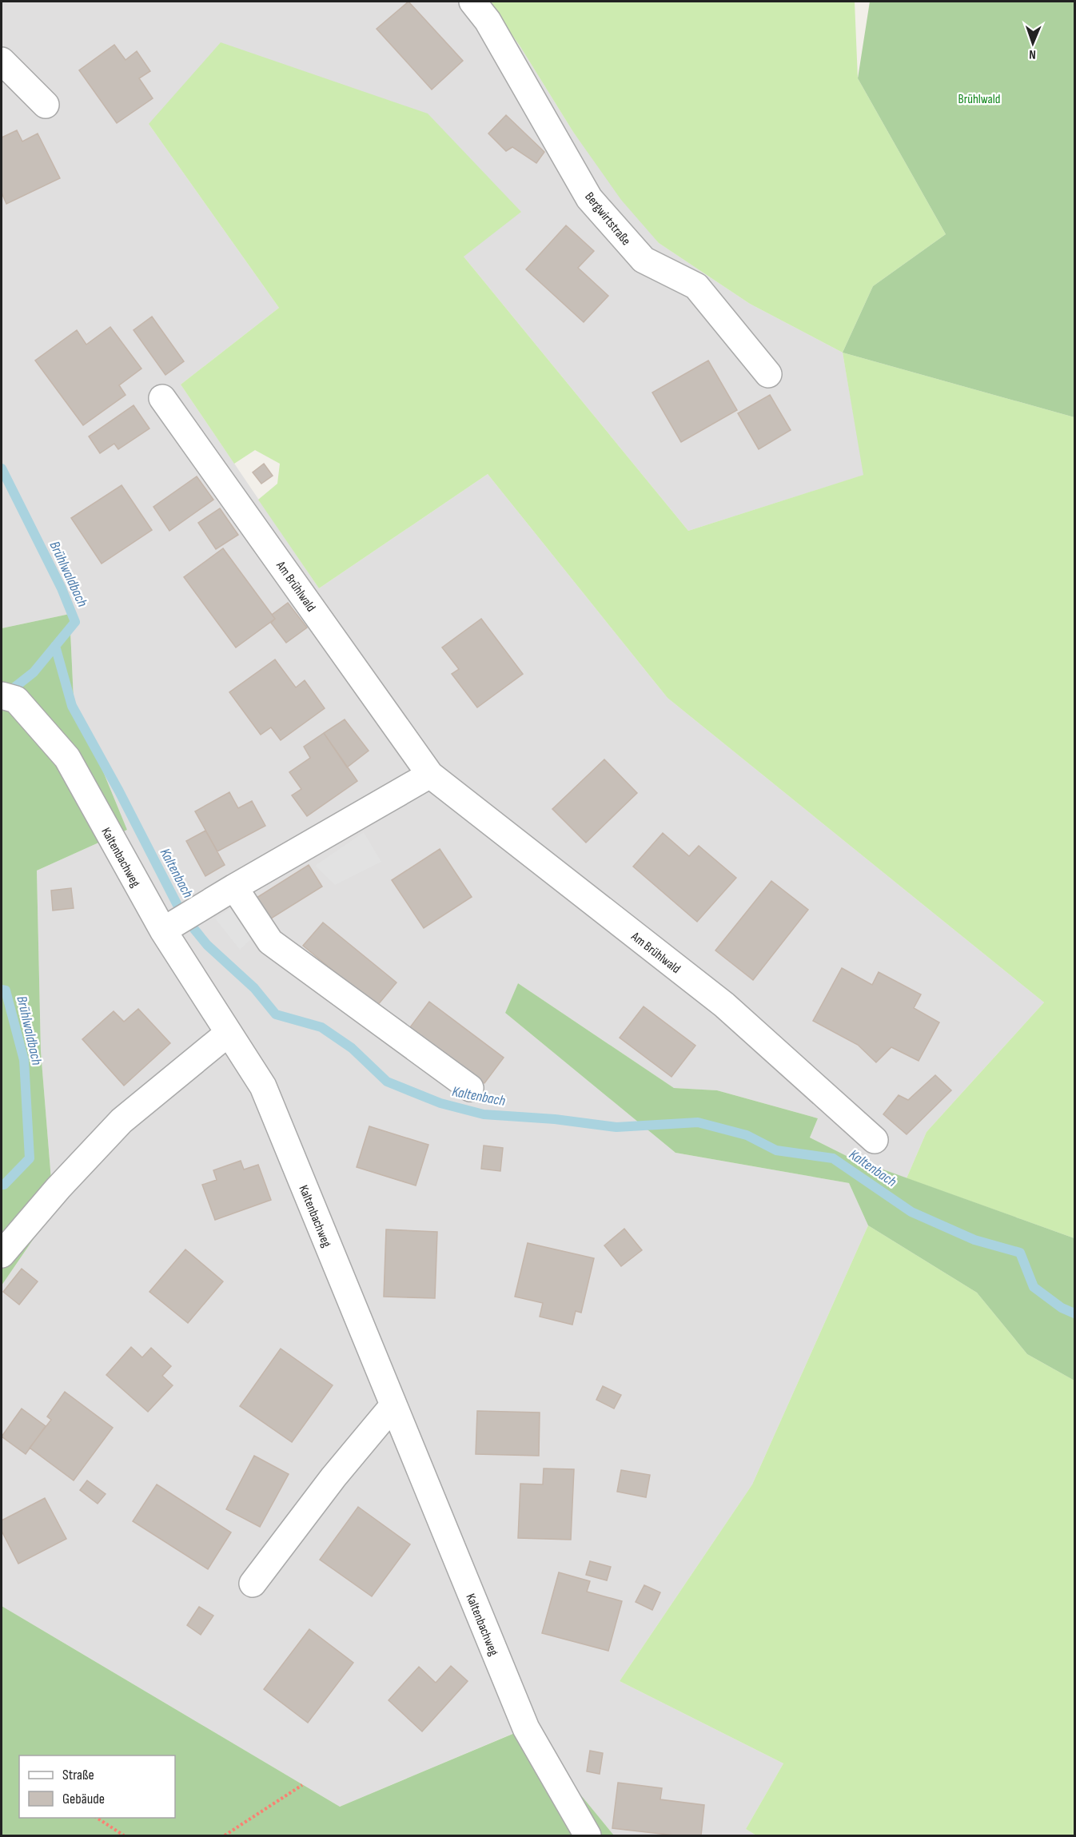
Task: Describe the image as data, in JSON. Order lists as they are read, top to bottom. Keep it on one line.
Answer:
{"streets":{"street":["Bergwirtstraße","Am Brühlwald","Kaltenbachweg"]},"water":["Brühlwaldbach","Kaltenbach"],"parks":["Brühlwald"],"legend":["Straße","Gebäude"],"north":"bottom"}
